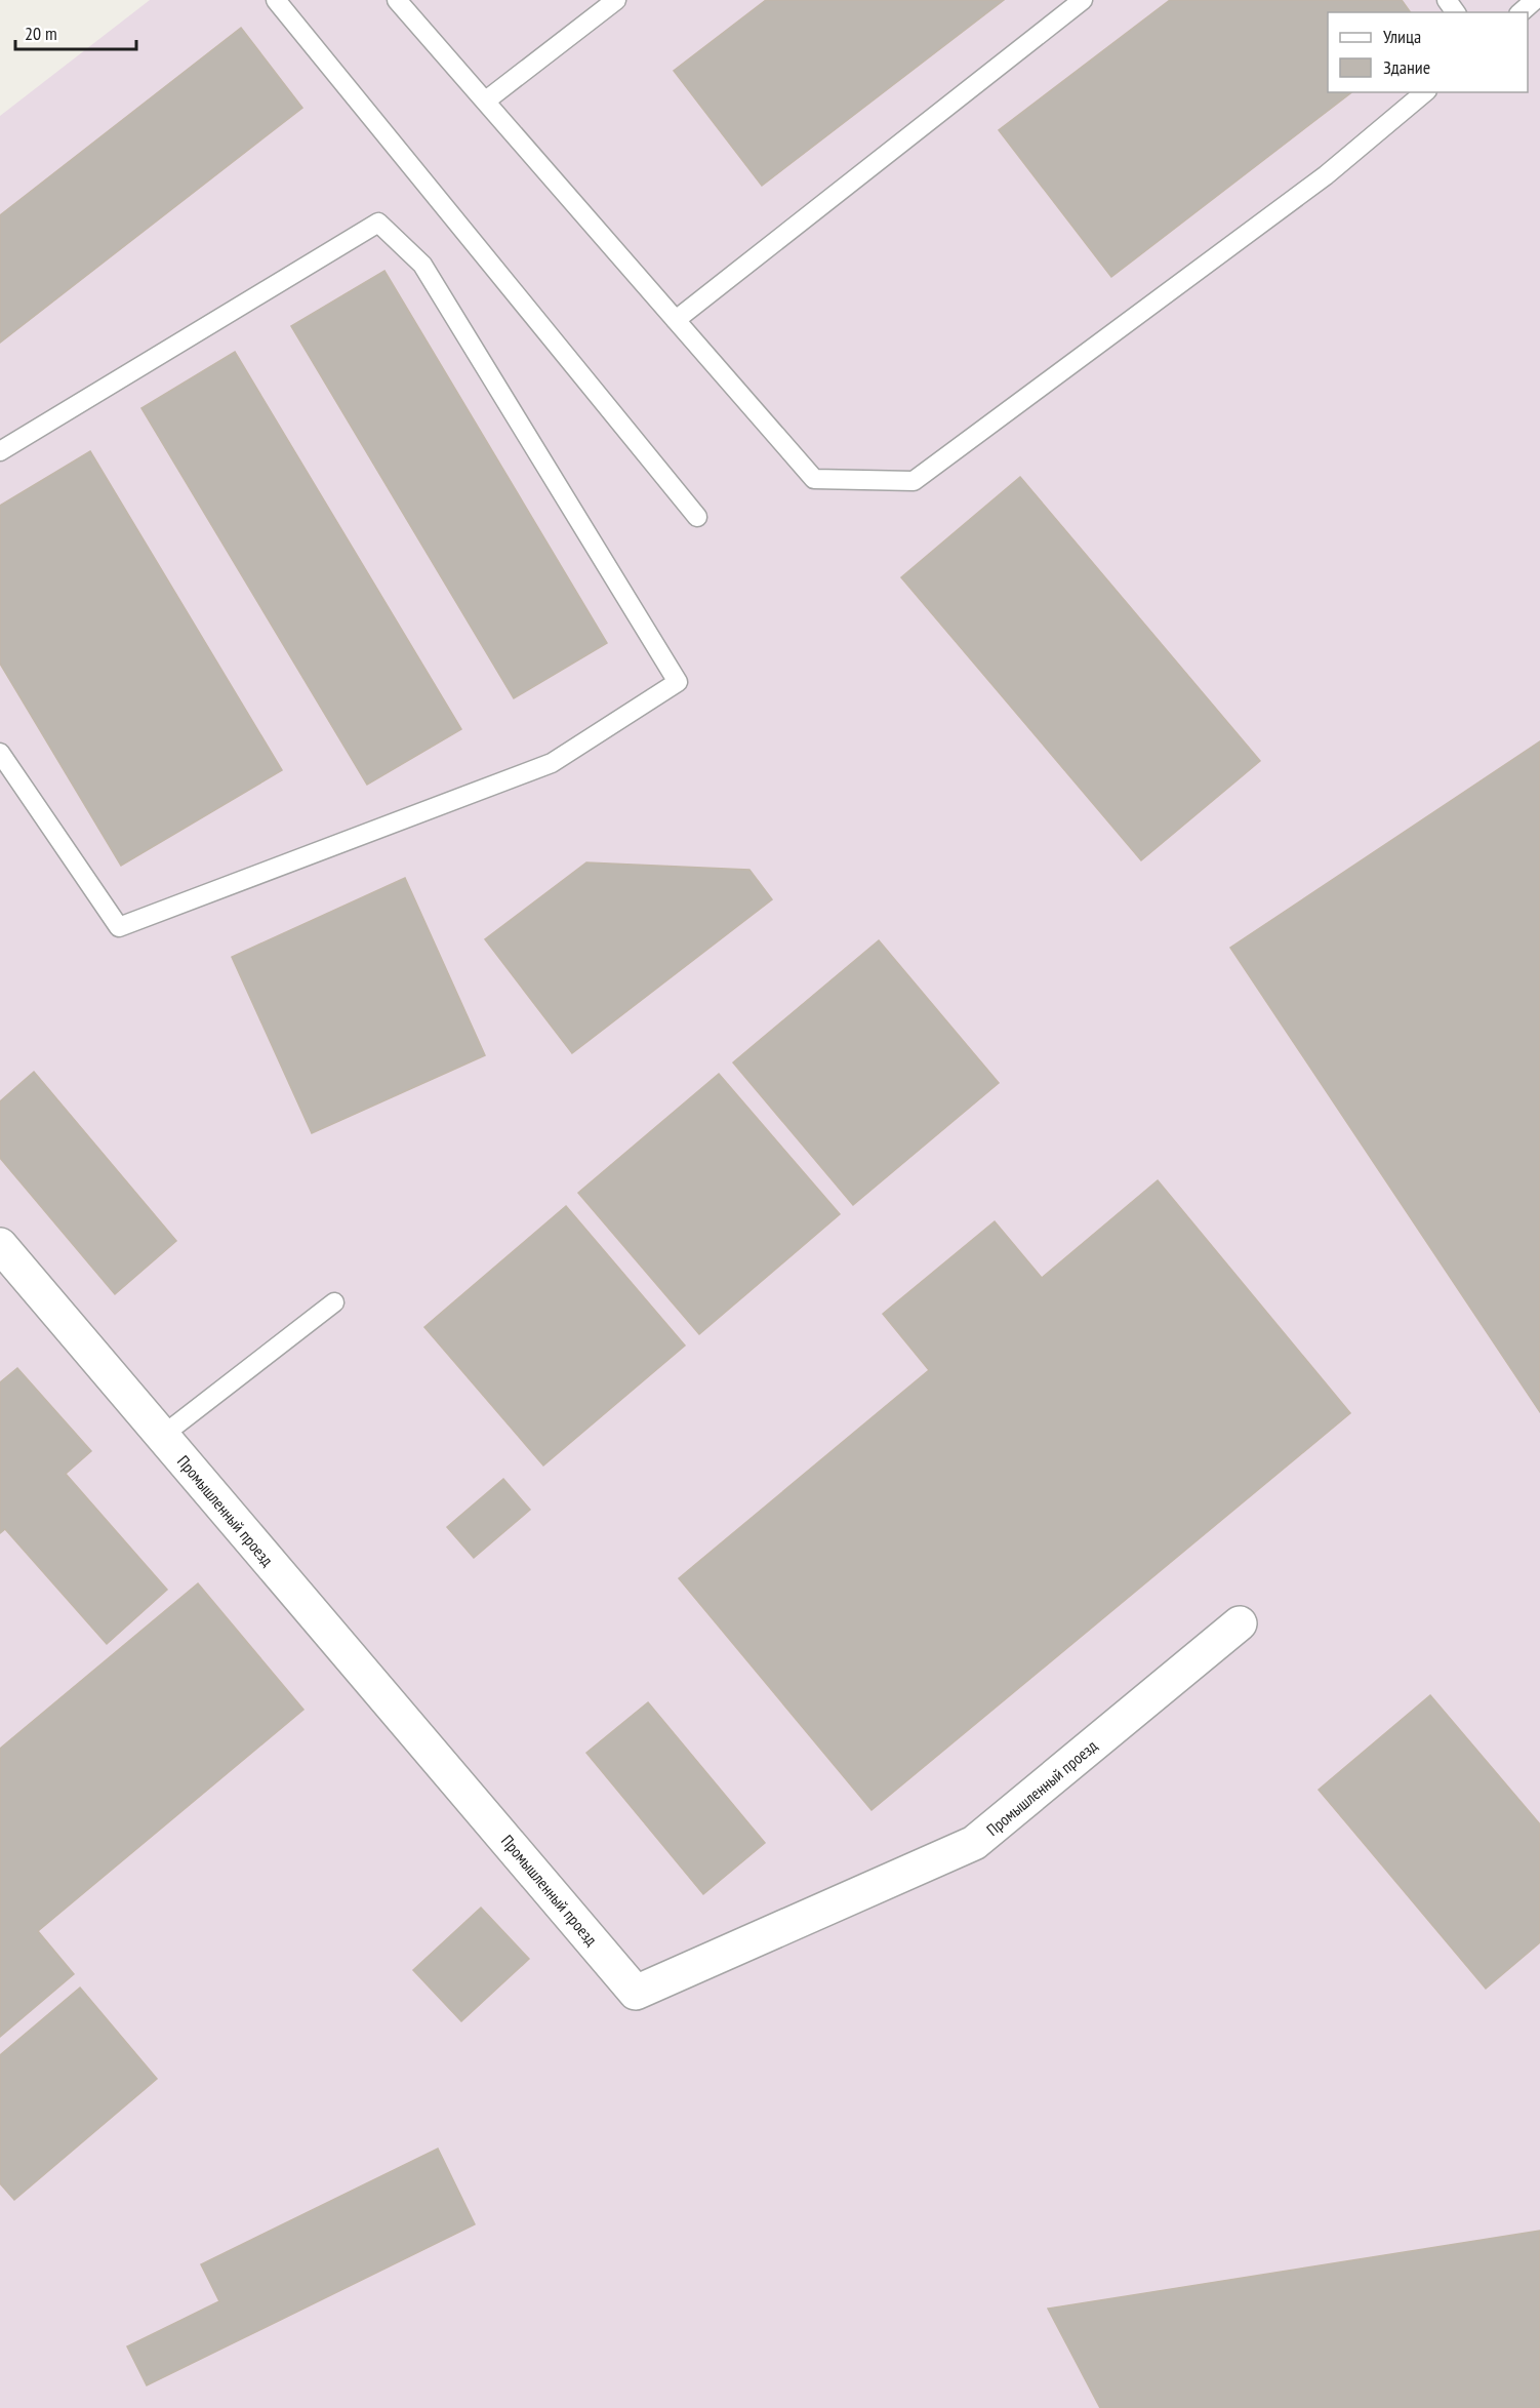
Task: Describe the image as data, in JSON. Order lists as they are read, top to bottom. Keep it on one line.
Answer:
{"streets":{"street":["Промышленный проезд"]},"legend":["Улица","Здание"],"scale_bar":"20 m"}
